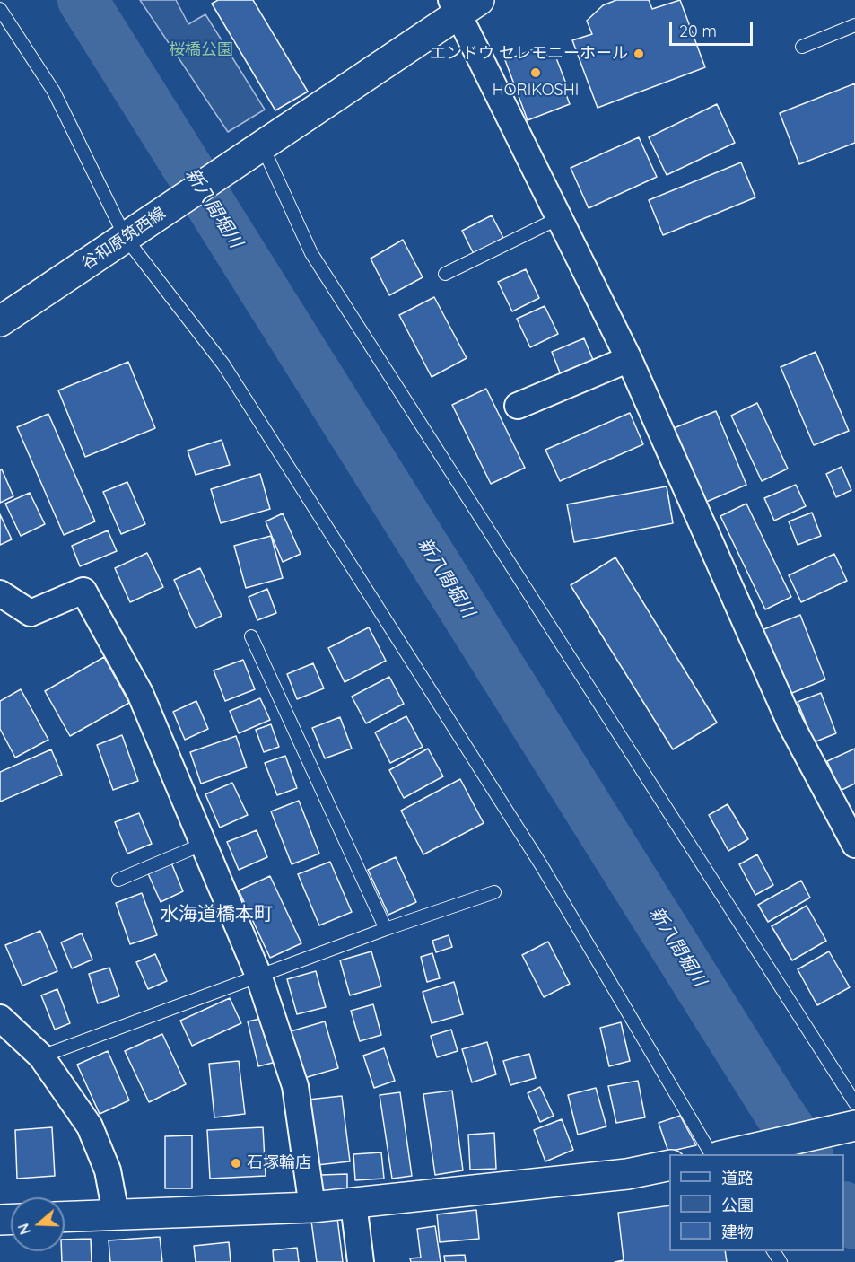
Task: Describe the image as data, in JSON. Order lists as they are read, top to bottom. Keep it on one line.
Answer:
{"streets":{"street":["谷和原筑西線"]},"districts":["水海道橋本町"],"water":["新八間堀川"],"parks":["桜橋公園"],"places":["エンドウ セレモニーホール","HORIKOSHI","石塚輪店"],"legend":["道路","公園","建物"],"scale_bar":"20 m","north":"left"}
